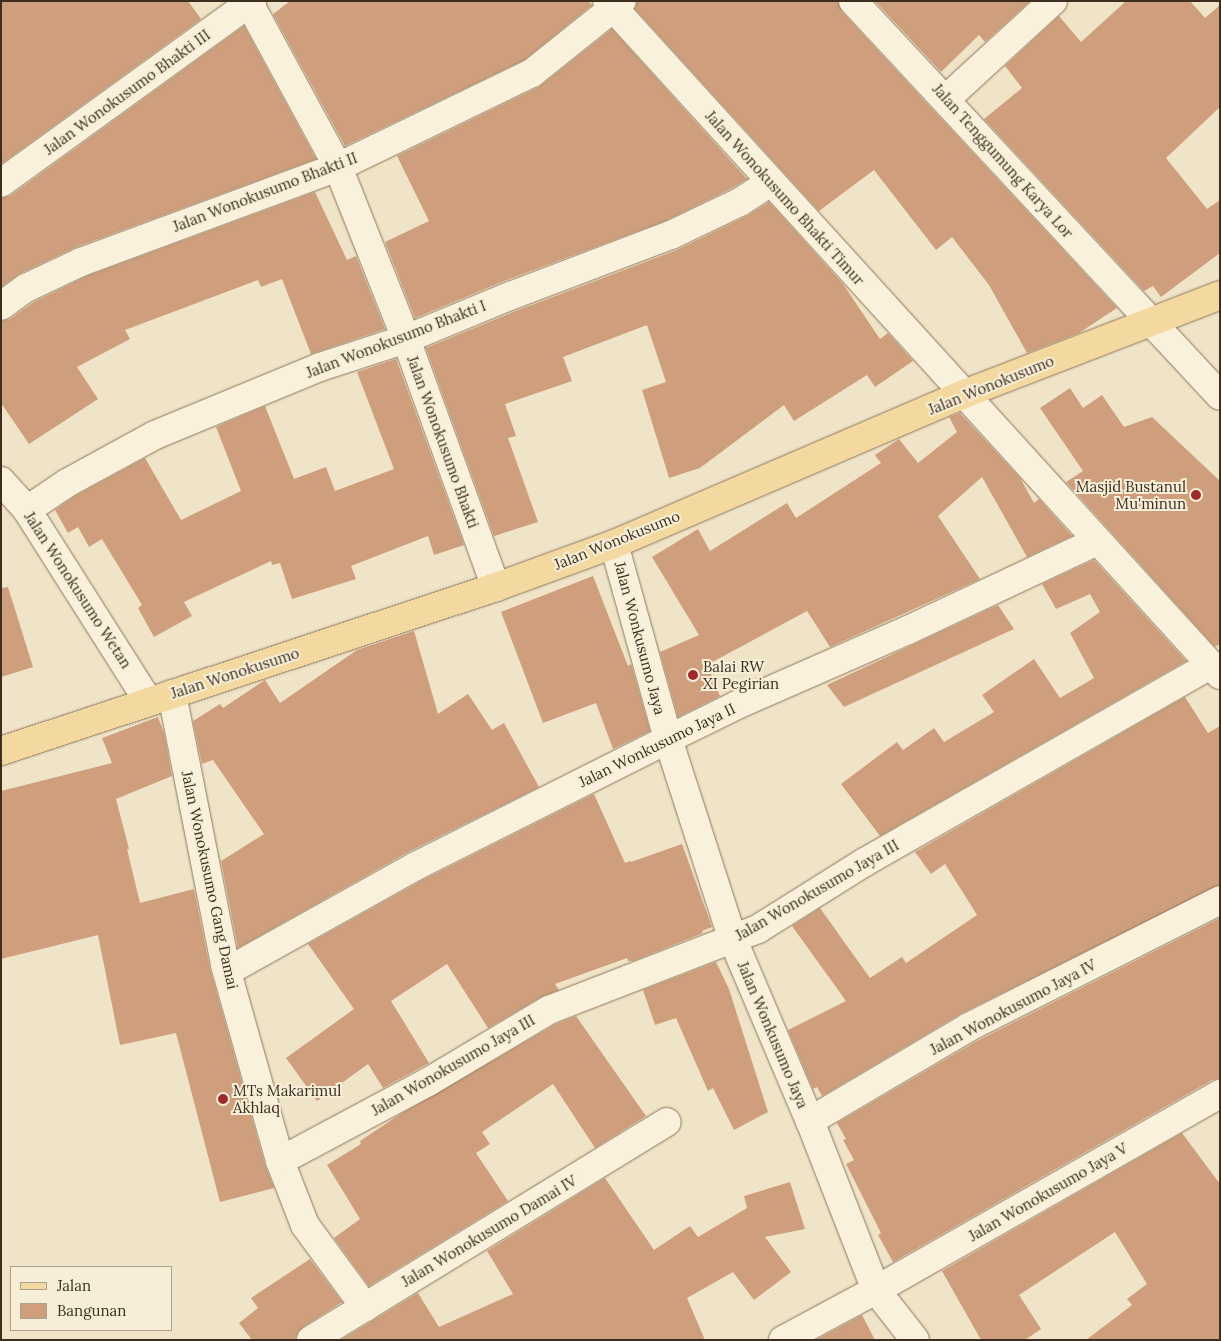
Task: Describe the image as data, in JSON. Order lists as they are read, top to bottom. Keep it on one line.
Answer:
{"streets":{"main road":["Jalan Wonokusumo"],"street":["Jalan Wonokusumo Bhakti III","Jalan Tenggumung Karya Lor","Jalan Wonokusumo Bhakti II","Jalan Wonokusumo Bhakti Timur","Jalan Wonokusumo Bhakti I","Jalan Wonokusumo Bhakti","Jalan Wonokusumo Wetan","Jalan Wonkusumo Jaya","Jalan Wonkusumo Jaya II","Jalan Wonokusumo Gang Damai","Jalan Wonokusumo Jaya III","Jalan Wonokusumo Jaya IV","Jalan Wonokusumo Jaya V","Jalan Wonokusumo Damai IV"]},"crossings":[["Jalan Wonokusumo Bhakti III","Jalan Wonokusumo Bhakti"],["Jalan Tenggumung Karya Lor","Jalan Wonokusumo"],["Jalan Wonokusumo Bhakti II","Jalan Wonokusumo Bhakti Timur"],["Jalan Wonokusumo Bhakti II","Jalan Wonokusumo Bhakti"],["Jalan Wonokusumo Bhakti Timur","Jalan Wonokusumo Bhakti I"],["Jalan Wonokusumo Bhakti Timur","Jalan Wonokusumo"],["Jalan Wonokusumo Bhakti Timur","Jalan Wonkusumo Jaya II"],["Jalan Wonokusumo Bhakti Timur","Jalan Wonokusumo Jaya III"],["Jalan Wonokusumo Bhakti I","Jalan Wonokusumo Bhakti"],["Jalan Wonokusumo Bhakti I","Jalan Wonokusumo Wetan"],["Jalan Wonokusumo","Jalan Wonokusumo Bhakti"],["Jalan Wonokusumo","Jalan Wonokusumo Wetan"],["Jalan Wonokusumo","Jalan Wonkusumo Jaya"],["Jalan Wonokusumo","Jalan Wonokusumo Gang Damai"],["Jalan Wonokusumo Wetan","Jalan Wonokusumo Gang Damai"],["Jalan Wonkusumo Jaya","Jalan Wonkusumo Jaya II"],["Jalan Wonkusumo Jaya","Jalan Wonokusumo Jaya III"],["Jalan Wonkusumo Jaya","Jalan Wonokusumo Jaya IV"],["Jalan Wonkusumo Jaya","Jalan Wonokusumo Jaya V"],["Jalan Wonkusumo Jaya II","Jalan Wonokusumo Gang Damai"],["Jalan Wonokusumo Gang Damai","Jalan Wonokusumo Jaya III"],["Jalan Wonokusumo Gang Damai","Jalan Wonokusumo Damai IV"]],"places":["Masjid Bustanul Mu'minun","Balai RW XI Pegirian","MTs Makarimul Akhlaq"],"legend":["Jalan","Bangunan"]}
